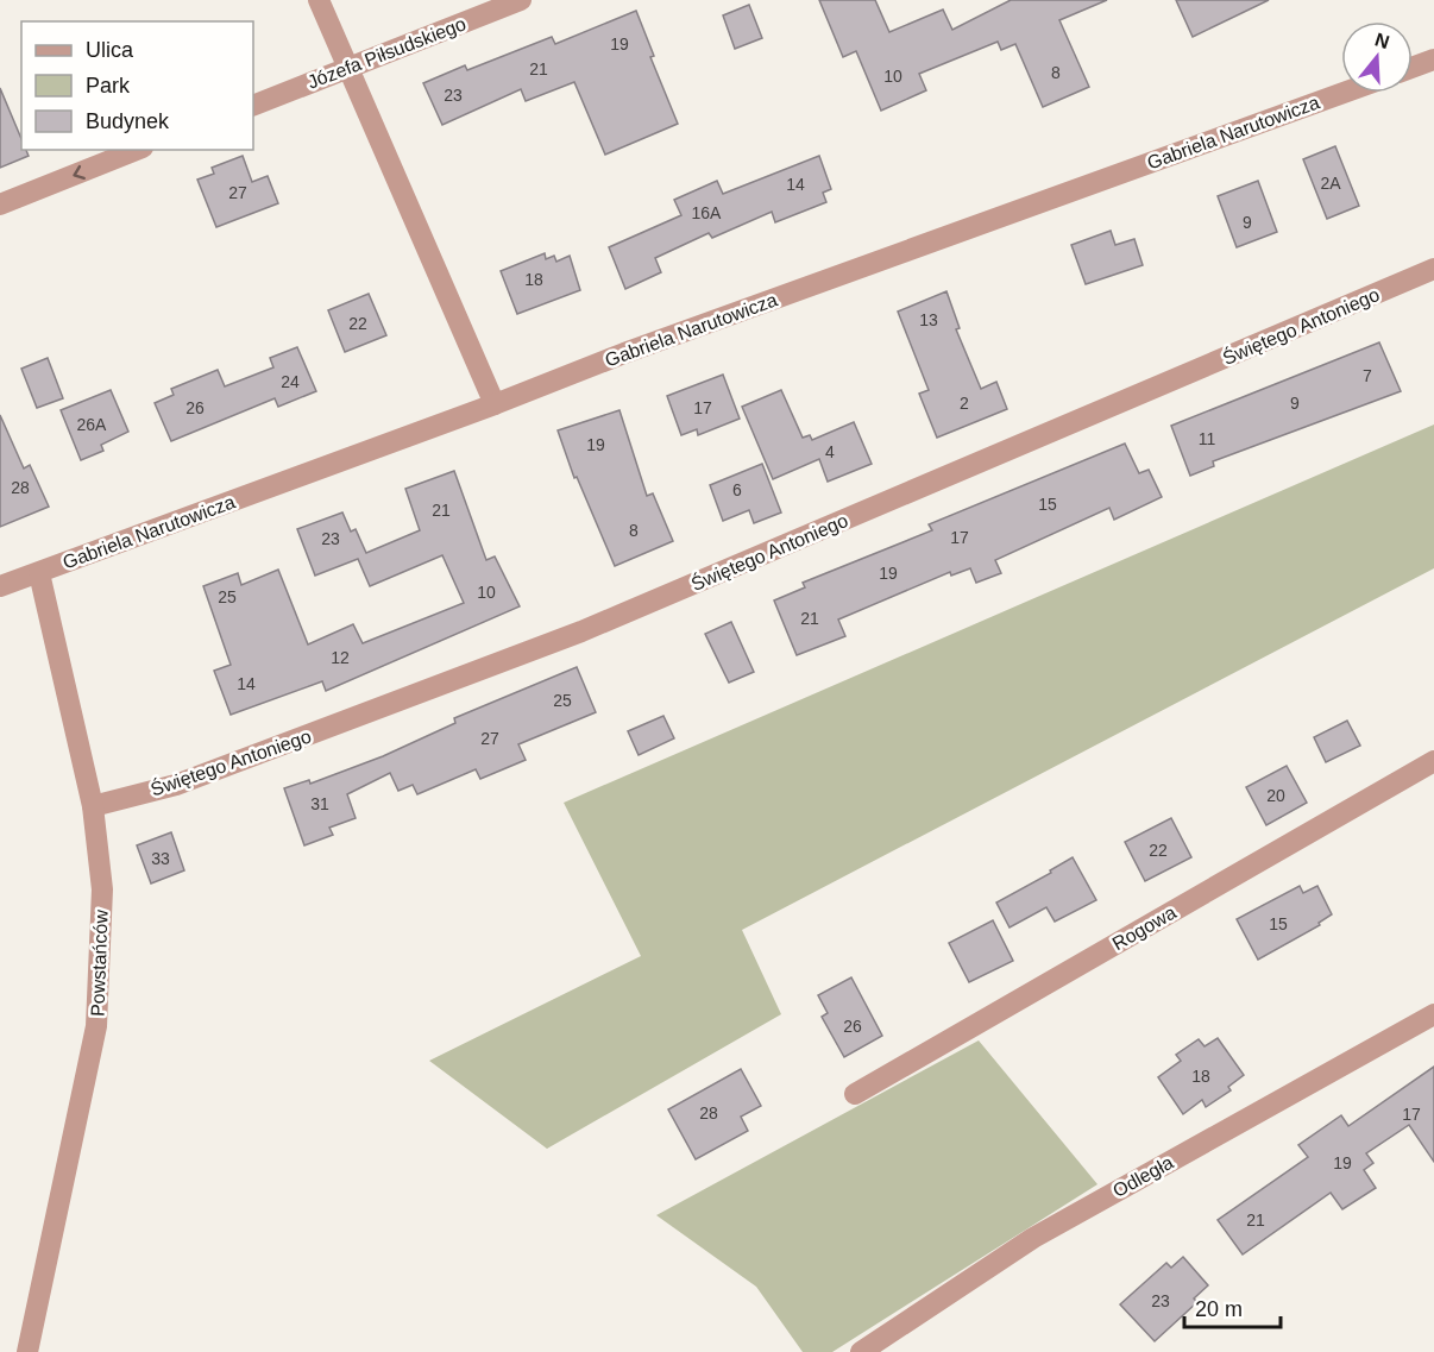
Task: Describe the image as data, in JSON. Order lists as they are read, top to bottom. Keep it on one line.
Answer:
{"streets":{"street":["Józefa Piłsudskiego","Gabriela Narutowicza","Świętego Antoniego","Rogowa","Powstańców","Odległa"]},"crossings":[["Gabriela Narutowicza","Powstańców"],["Świętego Antoniego","Powstańców"]],"house_numbers":["19","21","8","10","23","2A","14","27","16A","9","18","13","22","7","24","2","9","26","17","26A","11","19","4","28","6","15","21","8","17","23","19","10","25","21","12","14","25","27","20","31","22","33","15","26","18","28","17","19","21","23"],"legend":["Ulica","Park","Budynek"],"scale_bar":"20 m","north":"top"}
